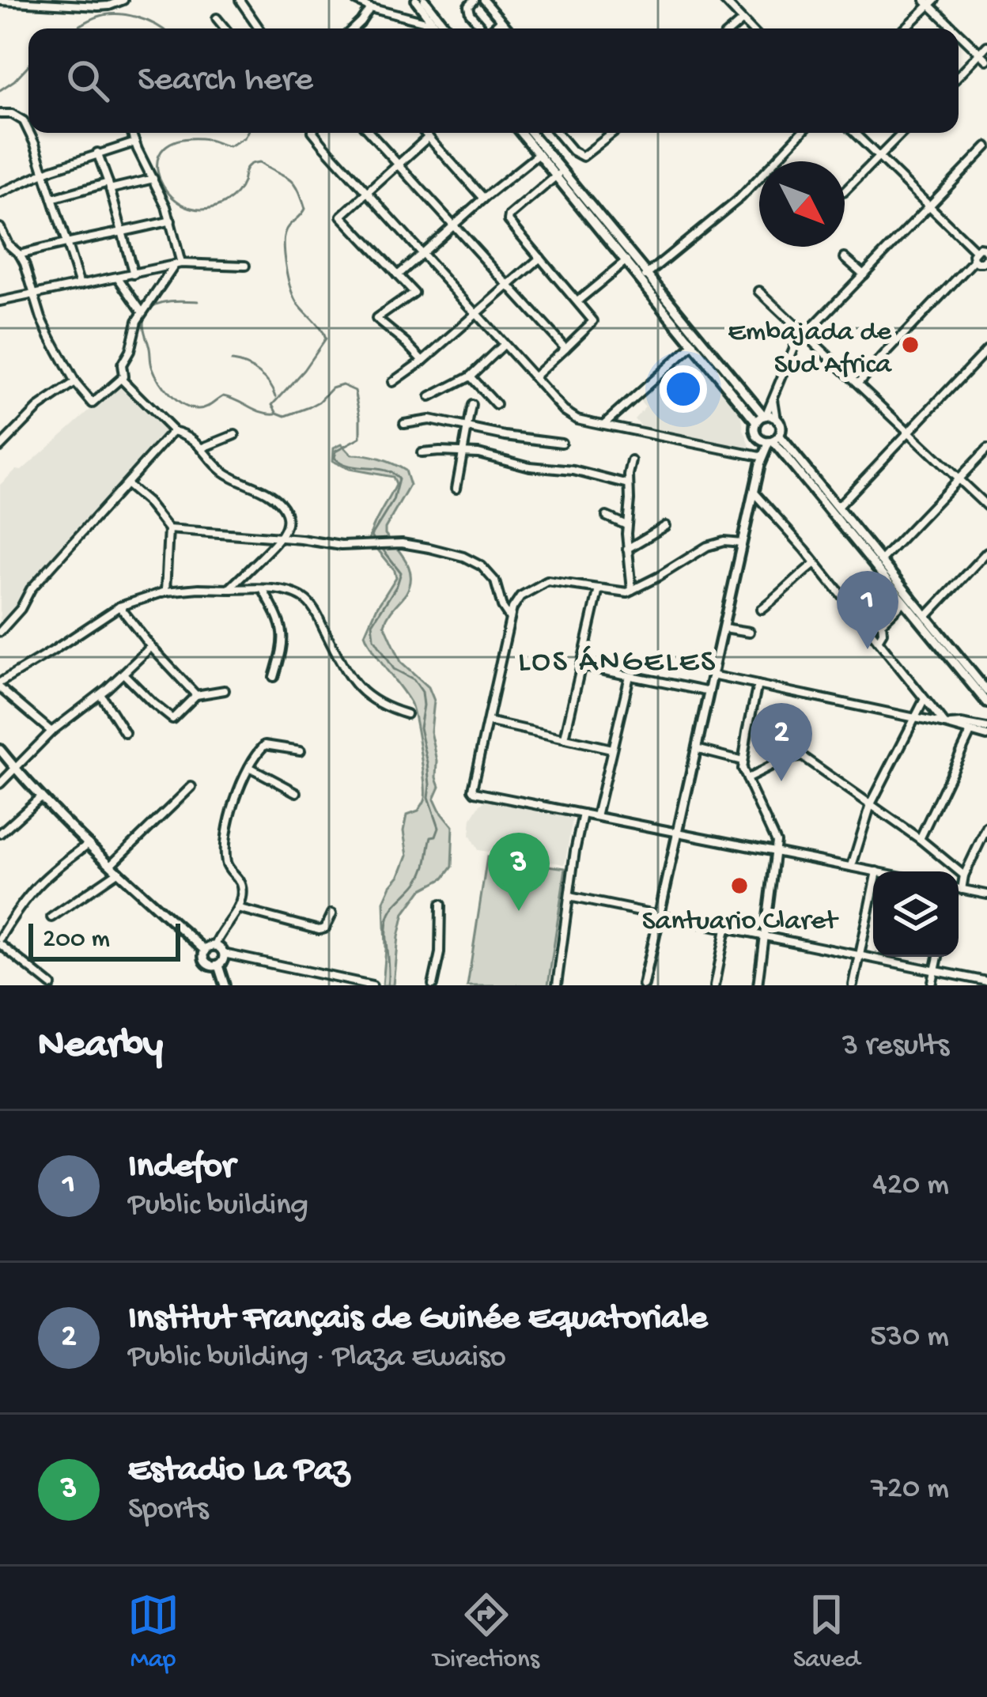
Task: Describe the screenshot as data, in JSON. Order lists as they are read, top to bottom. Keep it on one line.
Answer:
{"districts":["LOS ÁNGELES"],"places":["Embajada de Sud Africa","Santuario Claret"],"scale_bar":"200 m","north":"bottom right","page":{"search":"Search here","pins":["1","2","3"],"scale":"200 m","heading":["Nearby","3 results"],"list":[{"mark":"1","name":"Indefor","note":"Public building","value":"420 m"},{"mark":"2","name":"Institut Français de Guinée Equatoriale","note":"Public building · Plaza Ewaiso","value":"530 m"},{"mark":"3","name":"Estadio La Paz","note":"Sports","value":"720 m"}],"nav":["Map","Directions","Saved"]}}
